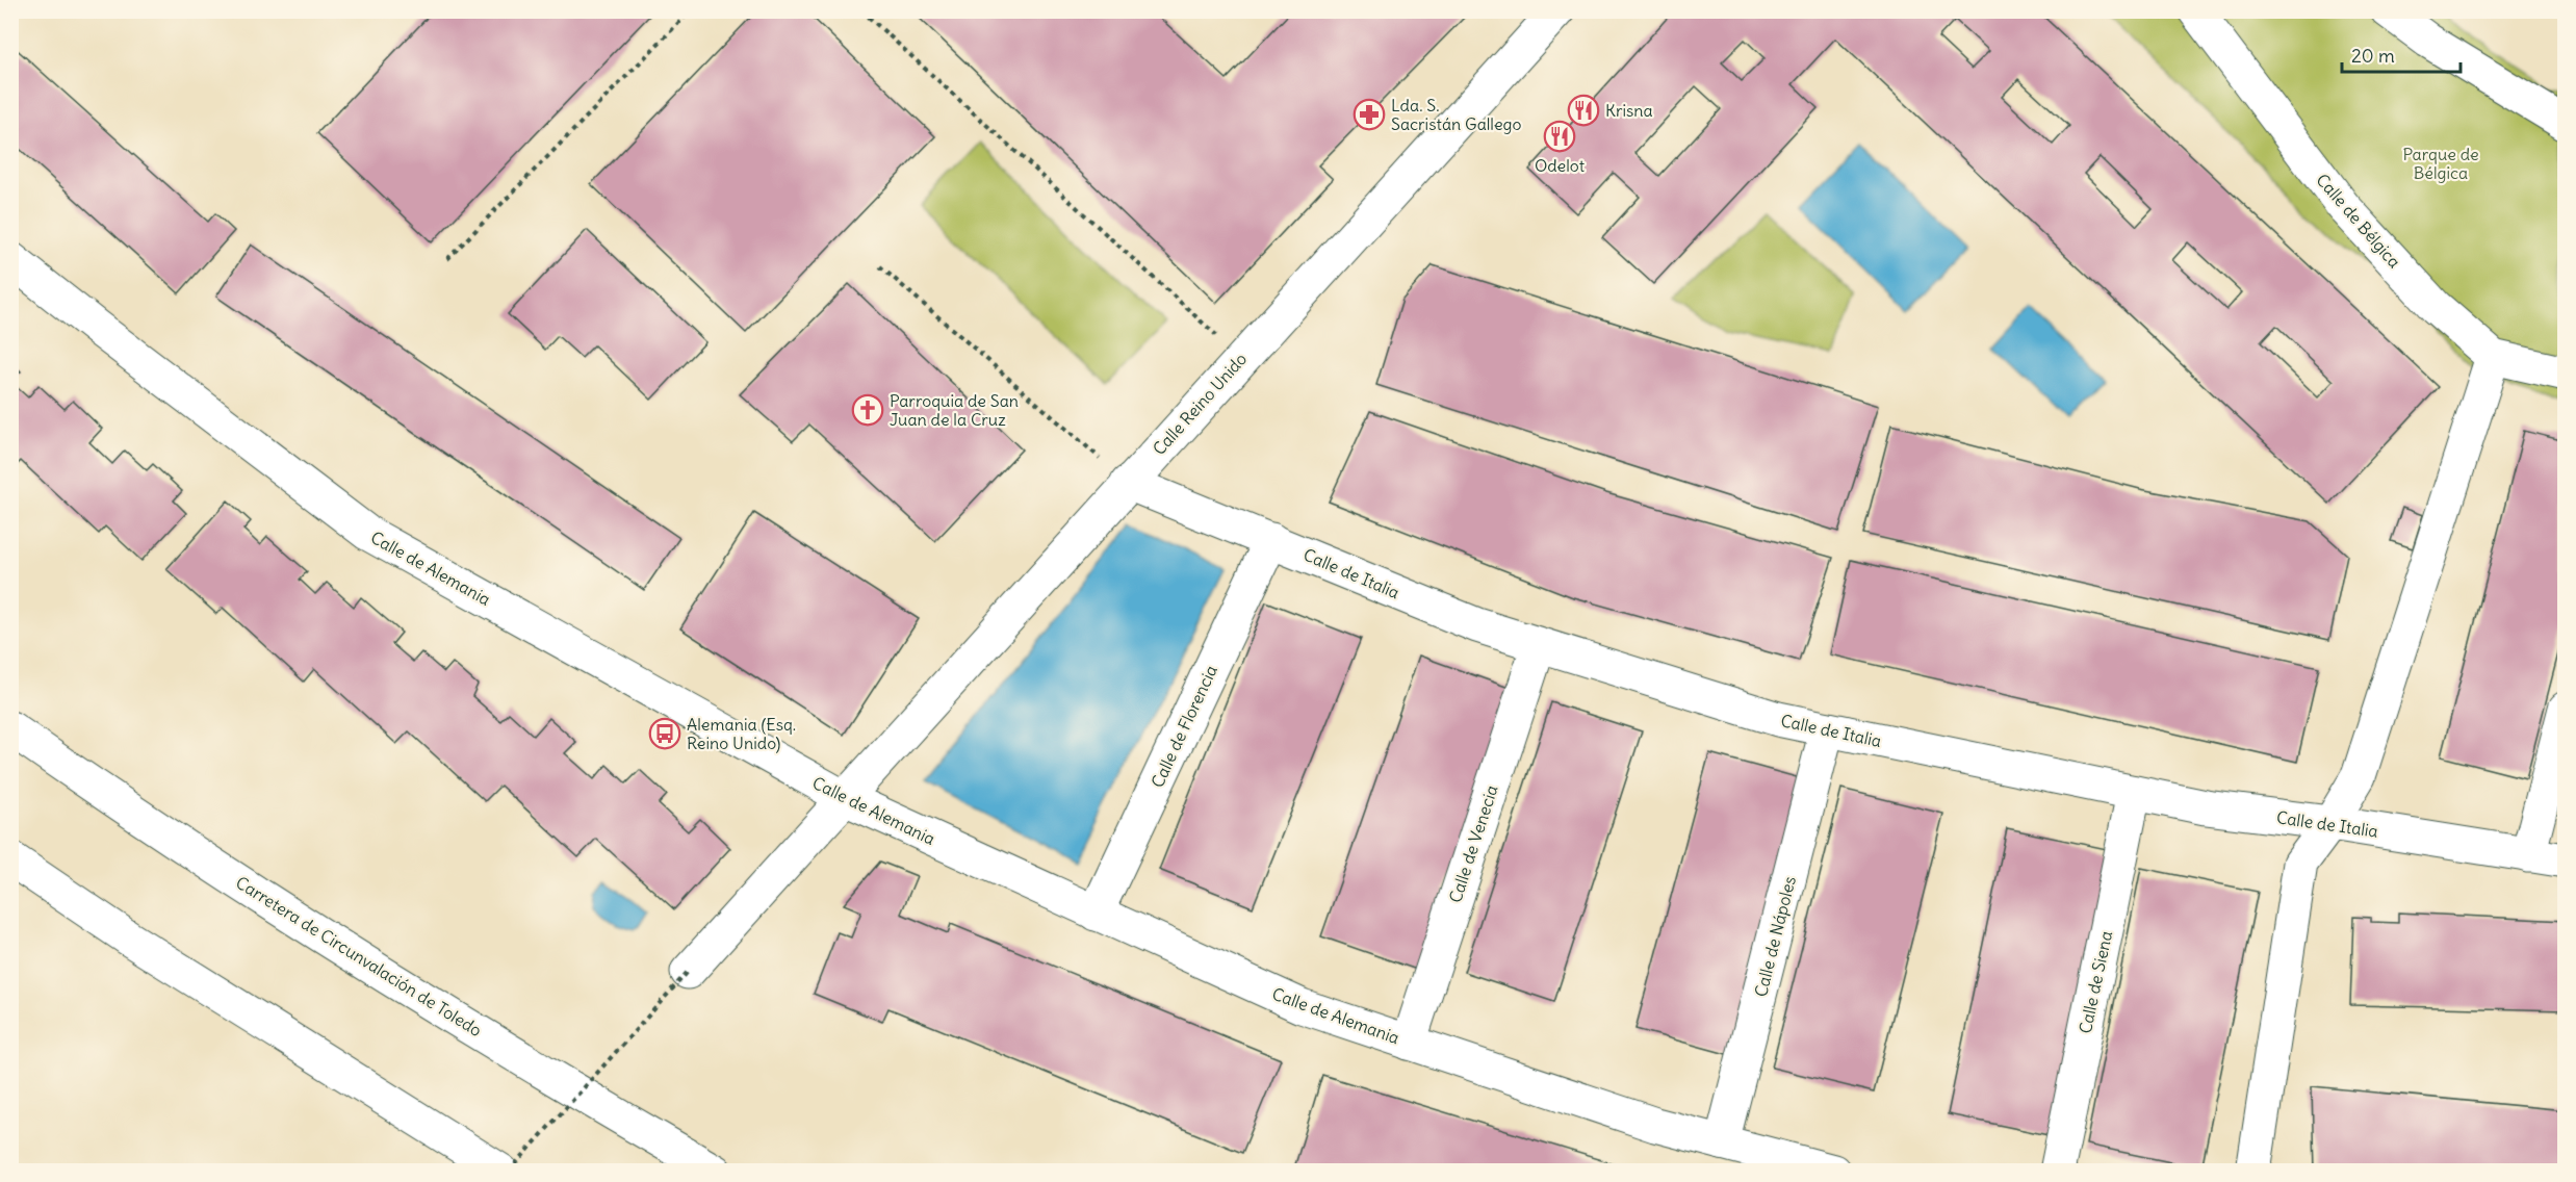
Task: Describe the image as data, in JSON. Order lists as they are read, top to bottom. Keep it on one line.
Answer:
{"streets":{"main road":["Calle de Bélgica","Calle Reino Unido","Calle de Alemania","Calle de Italia","Calle de Florencia","Calle de Venecia","Calle de Nápoles","Carretera de Circunvalación de Toledo","Calle de Siena"]},"crossings":[["Calle Reino Unido","Calle de Alemania"],["Calle Reino Unido","Calle de Italia"],["Calle de Alemania","Calle de Florencia"],["Calle de Alemania","Calle de Venecia"],["Calle de Alemania","Calle de Nápoles"],["Calle de Italia","Calle de Florencia"],["Calle de Italia","Calle de Venecia"],["Calle de Italia","Calle de Nápoles"],["Calle de Italia","Calle de Siena"]],"parks":["Parque de Bélgica"],"places":{"restaurant":["Krisna","Odelot"],"pharmacy":["Lda. S. Sacristán Gallego"],"church":["Parroquia de San Juan de la Cruz"],"bus stop":["Alemania (Esq. Reino Unido)"]},"scale_bar":"20 m"}
